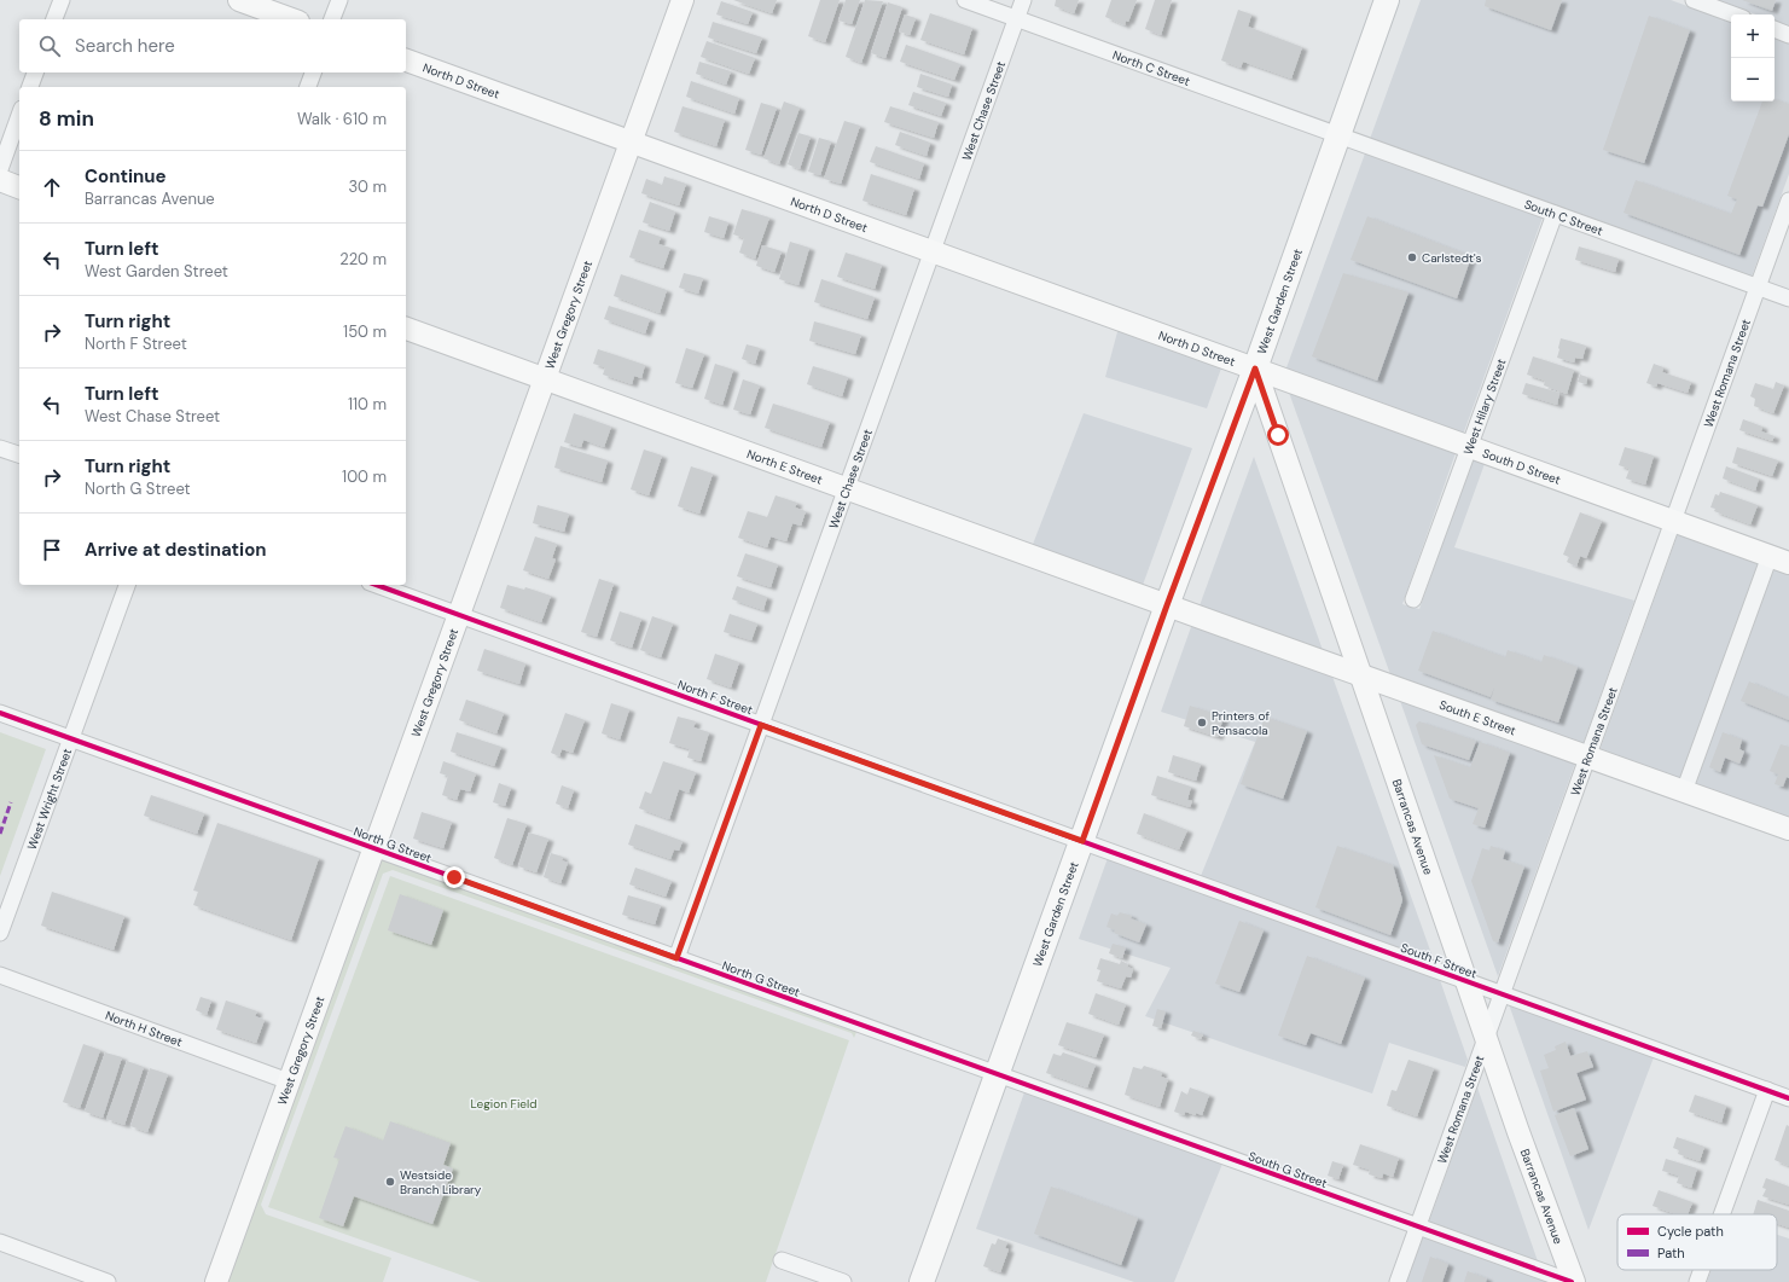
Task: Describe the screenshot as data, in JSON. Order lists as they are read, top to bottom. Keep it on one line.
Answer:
{"streets":{"main road":["West Garden Street"],"street":["North C Street","North D Street","West Chase Street","South C Street","West Gregory Street","West Romana Street","West Hilary Street","South D Street","North E Street","North F Street","South E Street","West Wright Street","Barrancas Avenue","North G Street","South F Street","North H Street","South G Street"]},"crossings":[["North C Street","West Chase Street"],["North C Street","South C Street"],["North C Street","West Garden Street"],["North D Street","West Chase Street"],["North D Street","West Garden Street"],["North D Street","West Gregory Street"],["North D Street","South D Street"],["North D Street","Barrancas Avenue"],["West Chase Street","North E Street"],["West Chase Street","North F Street"],["West Chase Street","North G Street"],["South C Street","West Garden Street"],["South C Street","West Romana Street"],["South C Street","West Hilary Street"],["West Garden Street","South D Street"],["West Garden Street","North E Street"],["West Garden Street","North F Street"],["West Garden Street","South E Street"],["West Garden Street","Barrancas Avenue"],["West Garden Street","North G Street"],["West Garden Street","South F Street"],["West Garden Street","South G Street"],["West Gregory Street","North E Street"],["West Gregory Street","North F Street"],["West Gregory Street","North G Street"],["West Gregory Street","North H Street"],["West Romana Street","South D Street"],["West Romana Street","South E Street"],["West Romana Street","Barrancas Avenue"],["West Romana Street","South F Street"],["West Romana Street","South G Street"],["West Hilary Street","South D Street"],["South D Street","Barrancas Avenue"],["North E Street","South E Street"],["North F Street","South F Street"],["South E Street","Barrancas Avenue"],["West Wright Street","North G Street"],["Barrancas Avenue","South F Street"],["Barrancas Avenue","South G Street"],["North G Street","South G Street"]],"parks":["Legion Field"],"places":["Carlstedt's","Printers of Pensacola","Westside Branch Library"],"legend":["Cycle path","Path"],"page":{"map_buttons":["+","−"],"search":"Search here","heading":["8 min","Walk · 610 m"],"list":[["Continue","Barrancas Avenue","30 m"],["Turn left","West Garden Street","220 m"],["Turn right","North F Street","150 m"],["Turn left","West Chase Street","110 m"],["Turn right","North G Street","100 m"],"Arrive at destination"]}}
